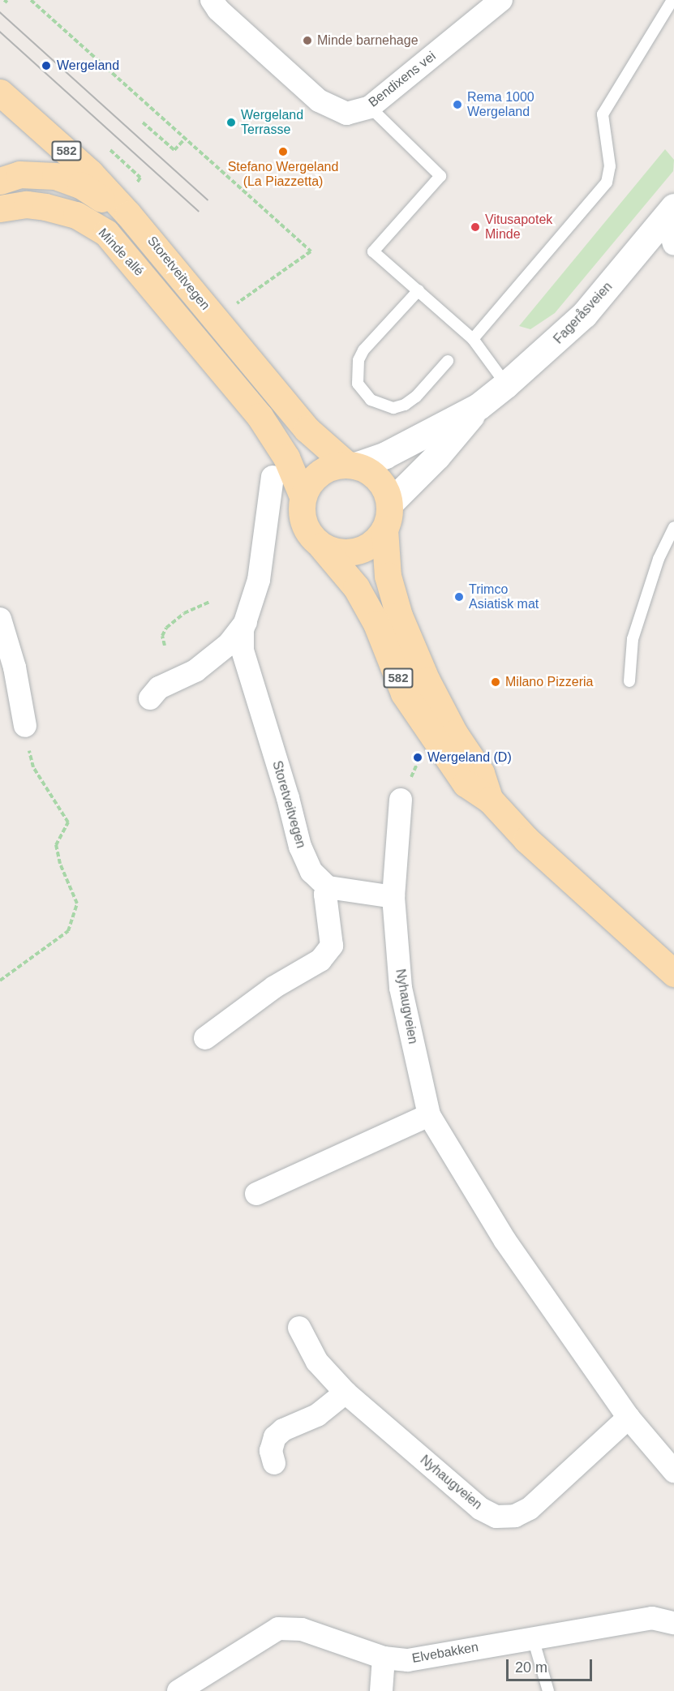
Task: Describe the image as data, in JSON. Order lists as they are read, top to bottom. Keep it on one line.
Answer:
{"streets":{"main road":["582","Minde allé","Storetveitvegen"],"street":["Bendixens vei","Fageråsveien","Nyhaugveien","Elvebakken"]},"crossings":[["582","Minde allé"],["582","Storetveitvegen"],["582","Fageråsveien"],["Minde allé","Storetveitvegen"],["Minde allé","Fageråsveien"],["Storetveitvegen","Fageråsveien"]],"places":["Minde barnehage","Wergeland","Rema 1000 Wergeland","Wergeland Terrasse","Stefano Wergeland (La Piazzetta)","Vitusapotek Minde","Trimco Asiatisk mat","Milano Pizzeria","Wergeland (D)"],"scale_bar":"20 m"}
